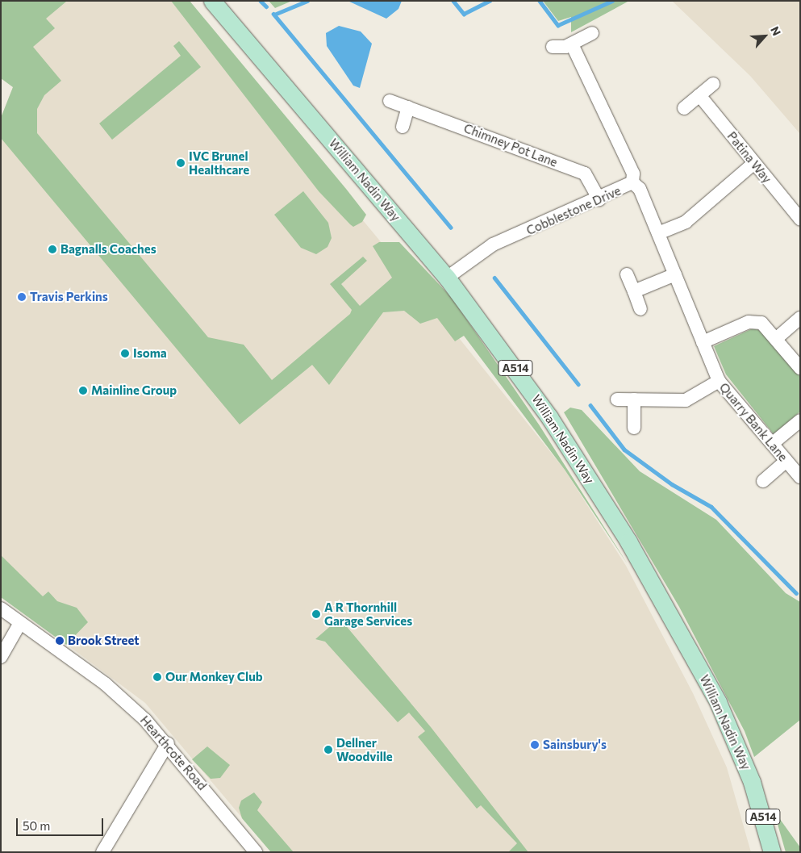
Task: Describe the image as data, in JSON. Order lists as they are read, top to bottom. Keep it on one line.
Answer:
{"streets":{"main road":["William Nadin Way","A514"],"street":["Chimney Pot Lane","Patina Way","Cobblestone Drive","Quarry Bank Lane","Hearthcote Road"]},"crossings":[["Chimney Pot Lane","Cobblestone Drive"],["William Nadin Way","Cobblestone Drive"],["Cobblestone Drive","Quarry Bank Lane"]],"places":["IVC Brunel Healthcare","Bagnalls Coaches","Travis Perkins","Isoma","Mainline Group","A R Thornhill Garage Services","Brook Street","Our Monkey Club","Sainsbury's","Dellner Woodville"],"scale_bar":"50 m","north":"top right"}
